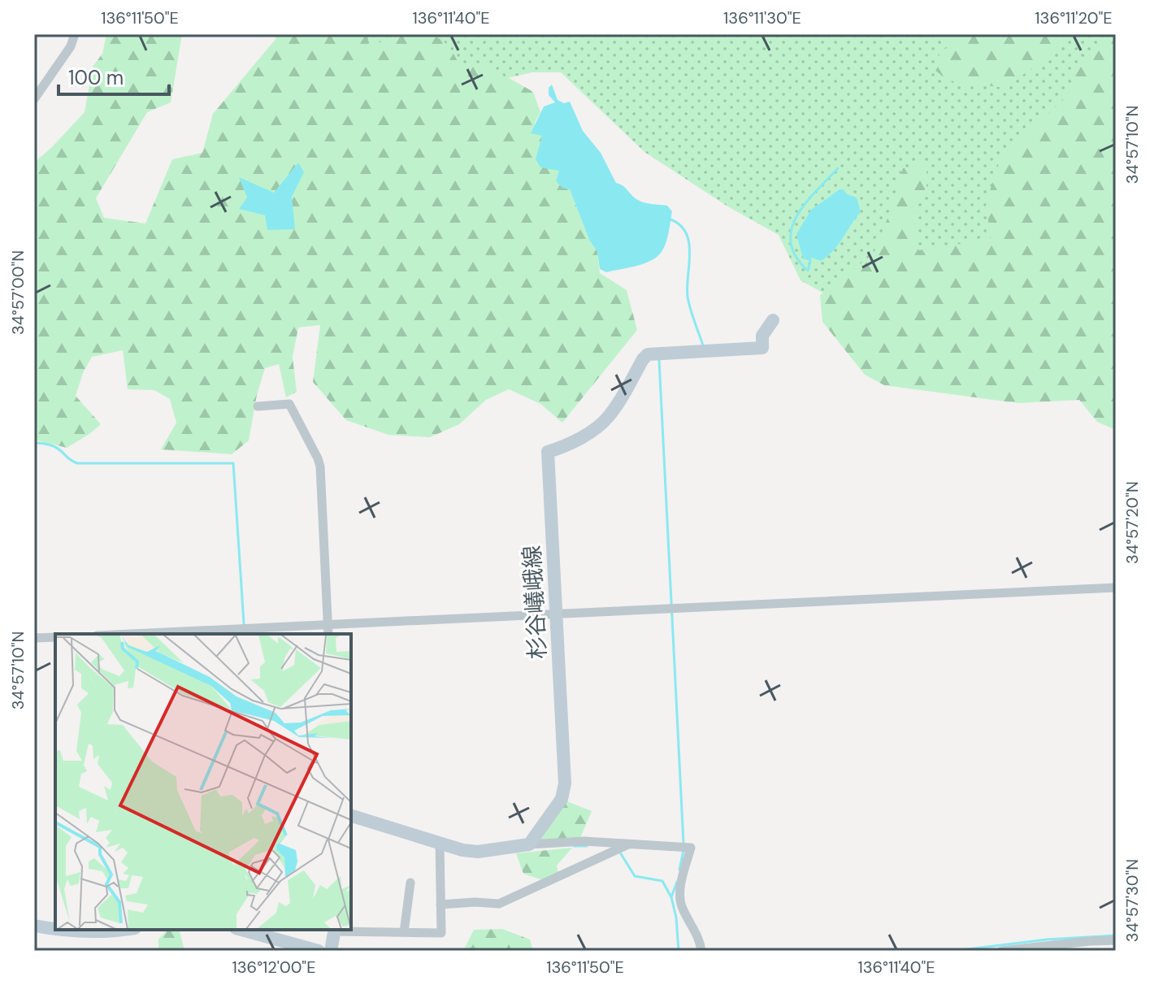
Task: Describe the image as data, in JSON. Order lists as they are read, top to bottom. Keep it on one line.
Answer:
{"streets":{"main road":["杉谷嶬峨線"]},"scale_bar":"100 m","coordinates":["136°11'50\"E","136°11'40\"E","136°11'30\"E","136°11'20\"E","34°57'10\"N","34°57'00\"N","34°57'20\"N","34°57'30\"N","136°12'00\"E"]}
